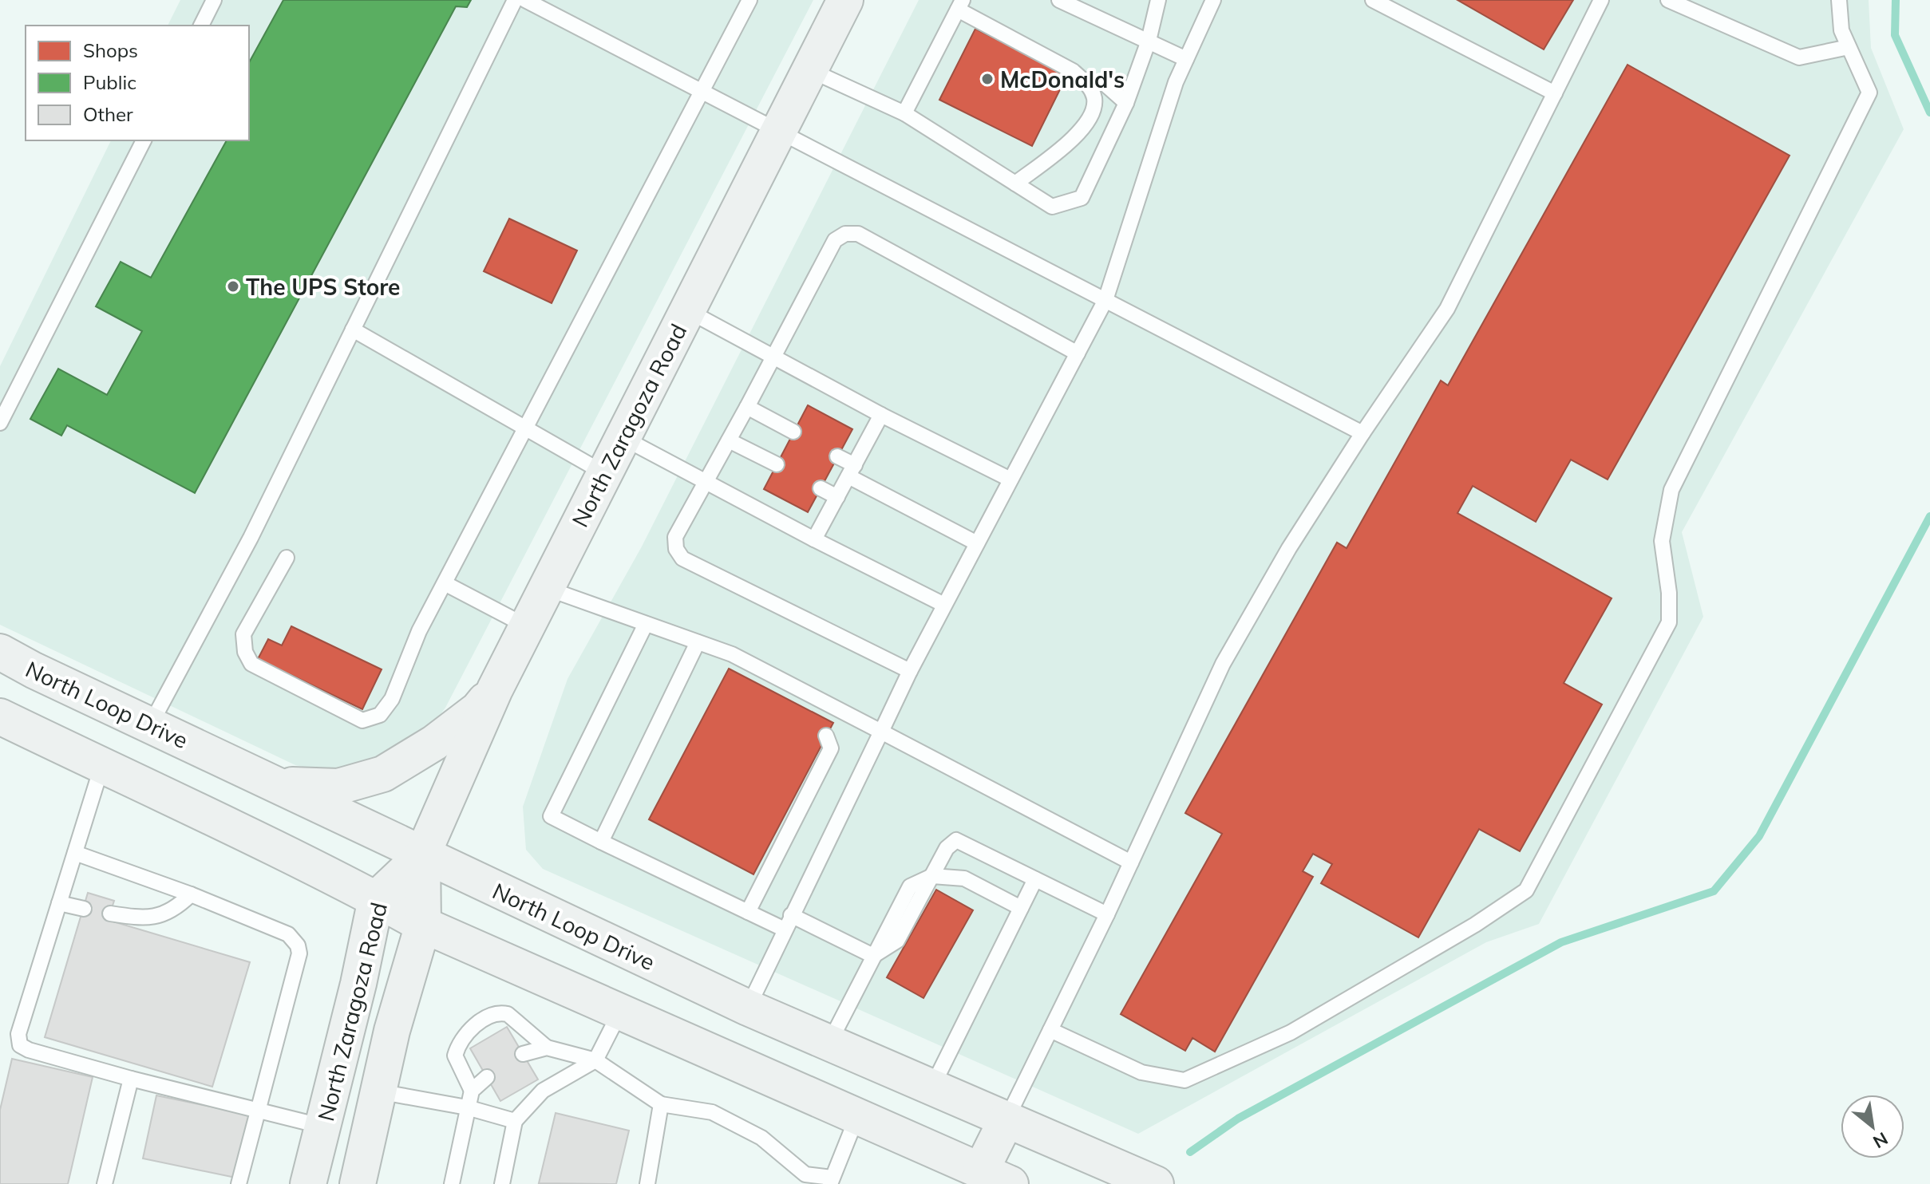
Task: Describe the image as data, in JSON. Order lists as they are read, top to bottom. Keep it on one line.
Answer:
{"streets":{"main road":["North Zaragoza Road","North Loop Drive"]},"crossings":[["North Zaragoza Road","North Loop Drive"]],"places":["McDonald's","The UPS Store"],"legend":["Shops","Public","Other"],"north":"bottom right"}
